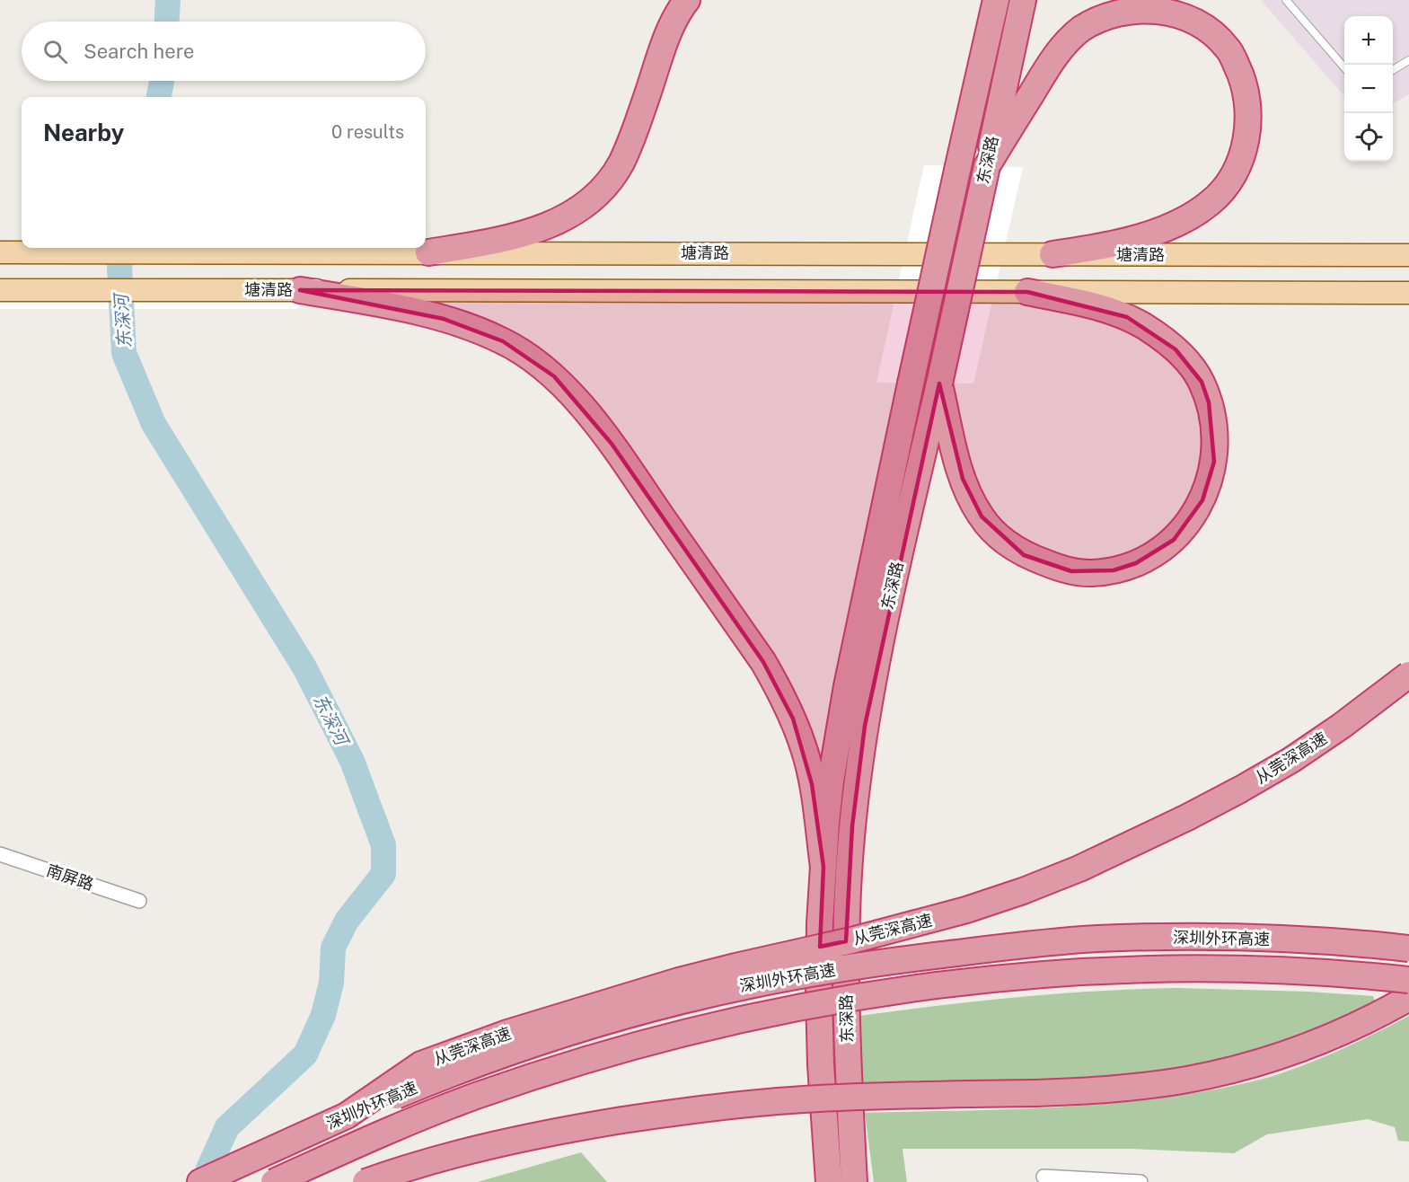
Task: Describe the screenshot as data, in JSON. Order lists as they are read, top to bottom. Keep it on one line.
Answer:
{"streets":{"highway":["东深路","从莞深高速","深圳外环高速"],"main road":["塘清路"],"street":["南屏路"]},"crossings":[["从莞深高速","深圳外环高速"]],"water":["东深河"],"page":{"map_buttons":["+","−"],"search":"Search here","heading":["Nearby","0 results"]}}
